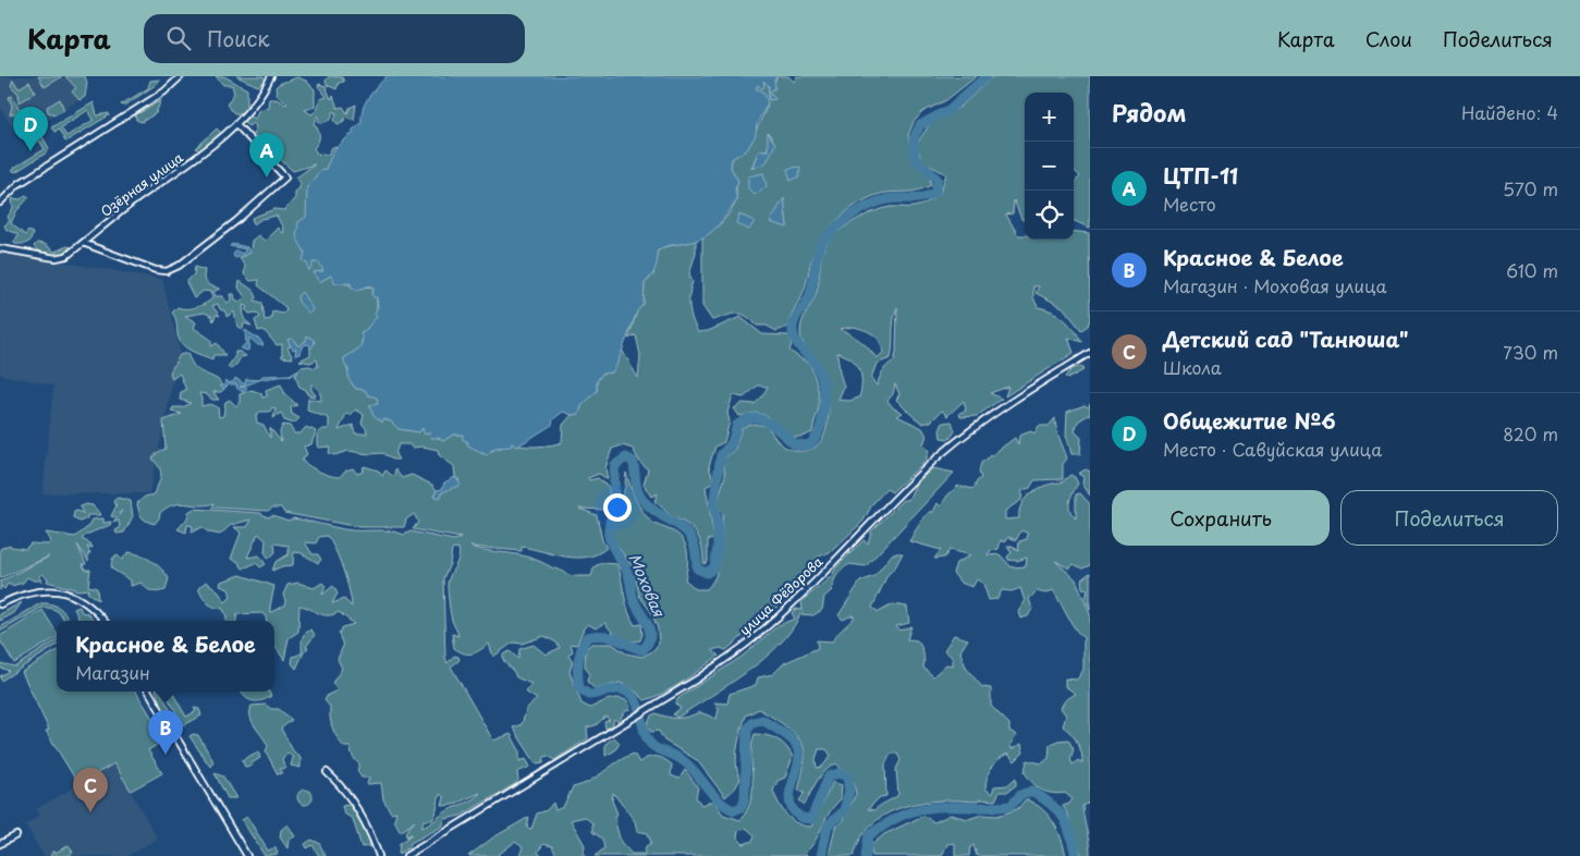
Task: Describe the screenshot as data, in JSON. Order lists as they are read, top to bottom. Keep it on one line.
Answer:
{"streets":{"street":["Озёрная улица","улица Фёдорова"]},"water":["Моховая"],"page":{"header":"Карта","search":"Поиск","nav":["Карта","Слои","Поделиться"],"heading":["Рядом","Найдено: 4"],"map_buttons":["+","−"],"pins":["D","A","B","C"],"list":[{"mark":"A","name":"ЦТП-11","note":"Место","value":"570 m"},{"mark":"B","name":"Красное & Белое","note":"Магазин · Моховая улица","value":"610 m"},{"mark":"C","name":"Детский сад \"Танюша\"","note":"Школа","value":"730 m"},{"mark":"D","name":"Общежитие №6","note":"Место · Савуйская улица","value":"820 m"}],"buttons":["Сохранить","Поделиться"],"popup":["Красное & Белое","Магазин"]}}
